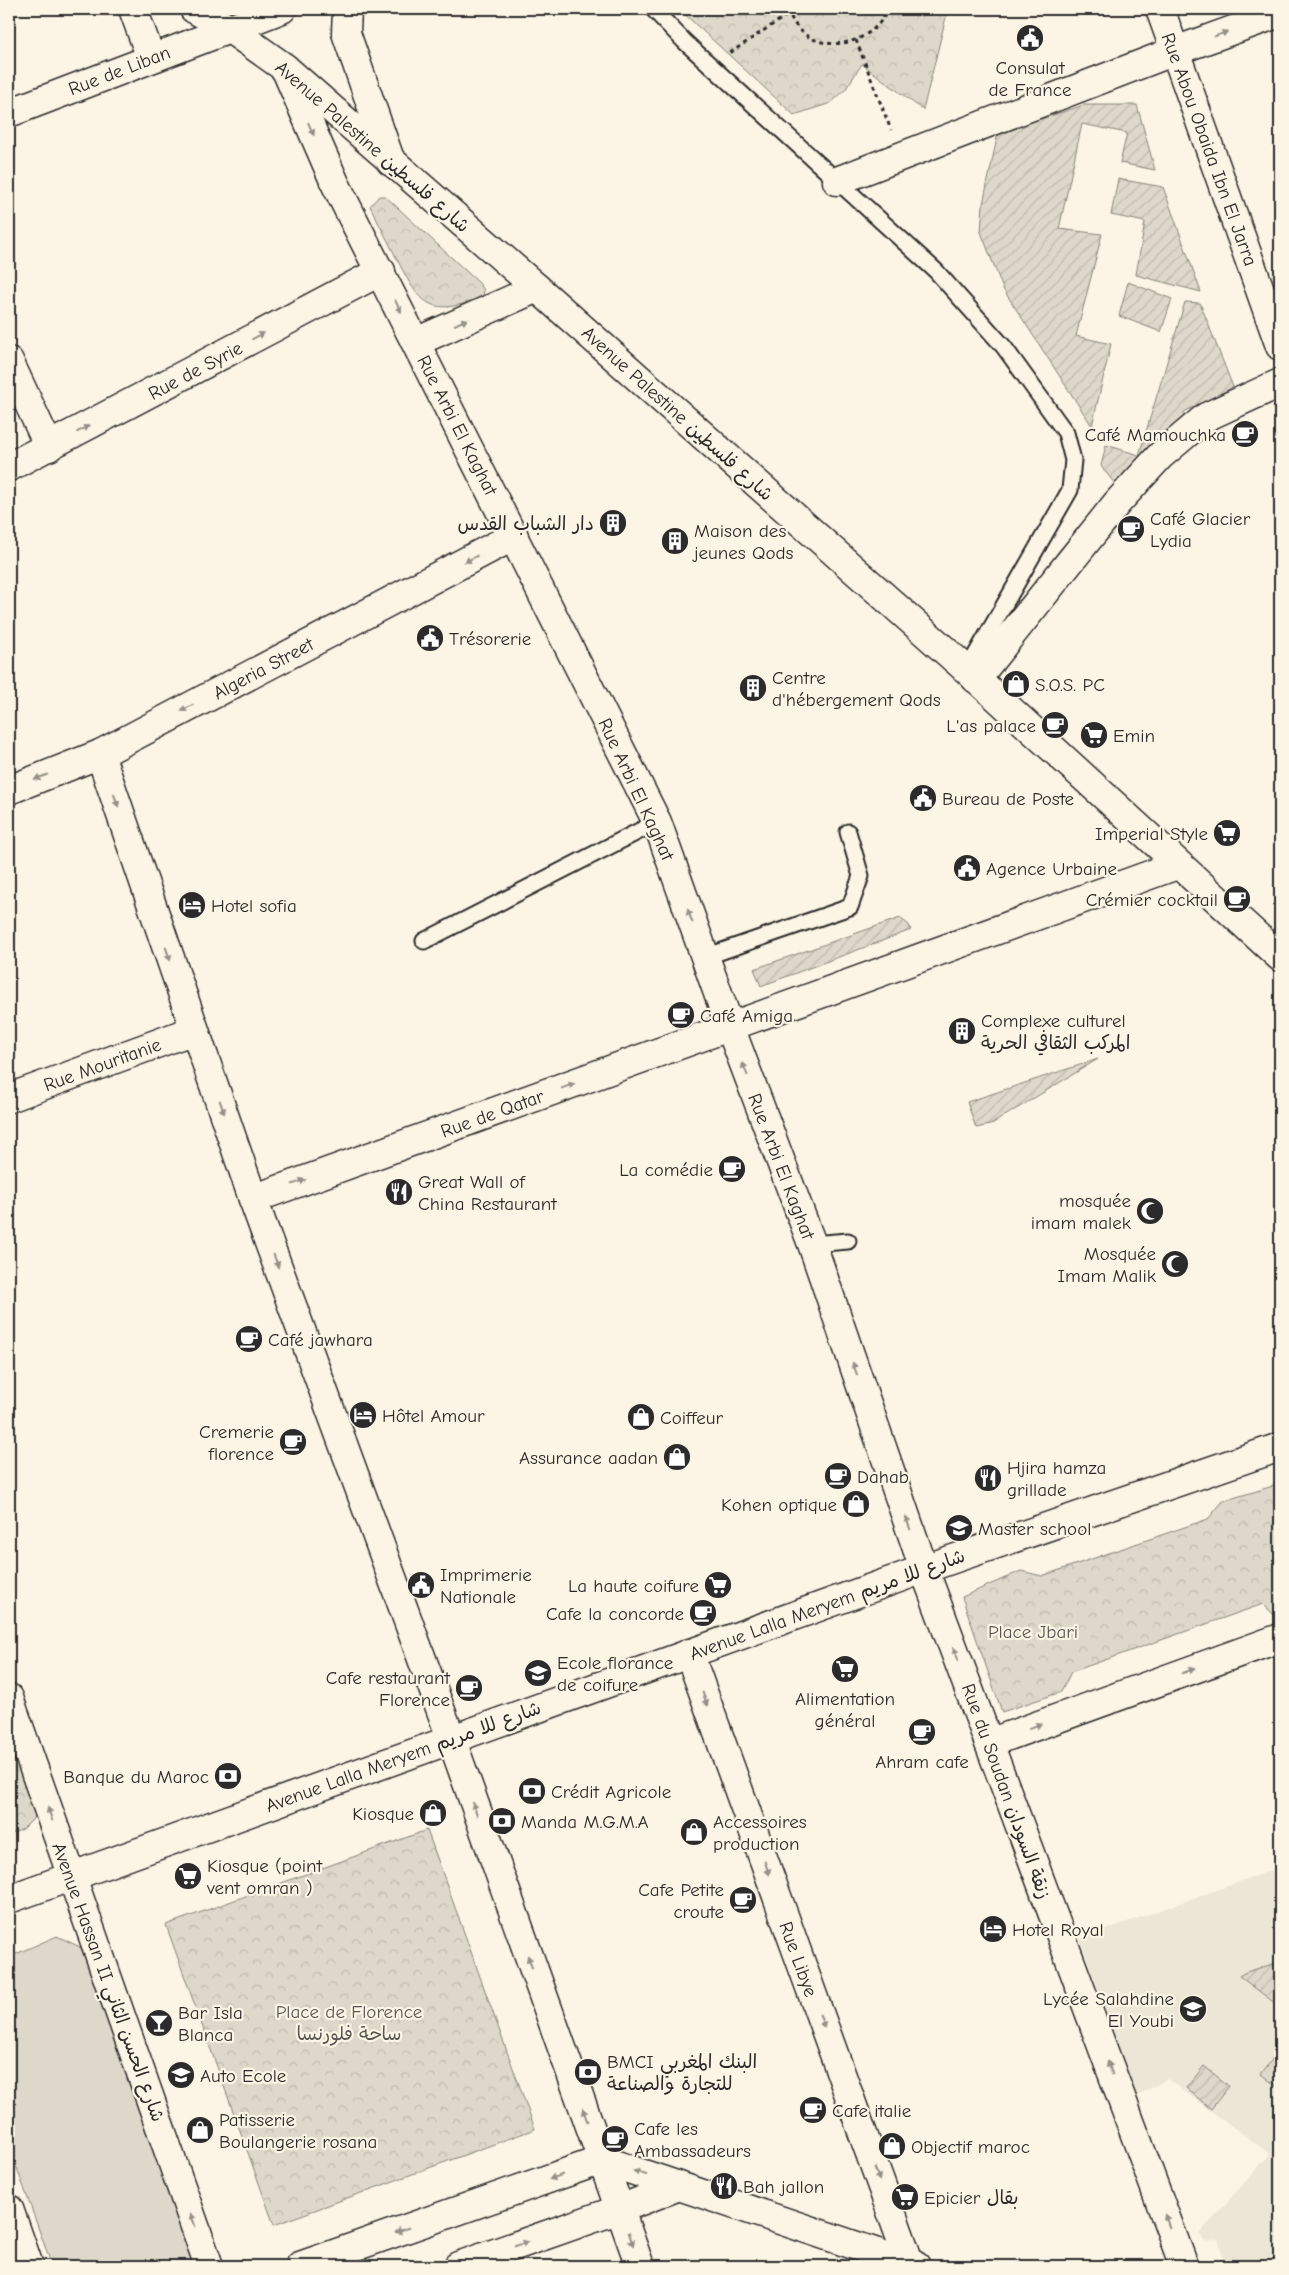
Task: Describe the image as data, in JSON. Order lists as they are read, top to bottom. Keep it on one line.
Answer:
{"streets":{"street":["Rue de Liban","Avenue Palestine شارع فلسطين","Rue Abou Obaida Ibn El Jarra","Rue de Syrie","Rue Arbi El Kaghat","Algeria Street","Rue Mouritanie","Rue de Qatar","Avenue Lalla Meryem شارع للا مريم","Rue du Soudan زنقة السودان","Rue Libye","Avenue Hassan II شارع الحسن الثاني"]},"crossings":[["Rue de Liban","Avenue Palestine شارع فلسطين"],["Avenue Palestine شارع فلسطين","Rue Arbi El Kaghat"],["Avenue Palestine شارع فلسطين","Rue de Qatar"],["Rue de Syrie","Rue Arbi El Kaghat"],["Rue Arbi El Kaghat","Algeria Street"],["Rue Arbi El Kaghat","Rue de Qatar"],["Rue Arbi El Kaghat","Avenue Lalla Meryem شارع للا مريم"],["Rue Arbi El Kaghat","Rue du Soudan زنقة السودان"],["Avenue Lalla Meryem شارع للا مريم","Rue du Soudan زنقة السودان"],["Avenue Lalla Meryem شارع للا مريم","Rue Libye"],["Avenue Lalla Meryem شارع للا مريم","Avenue Hassan II شارع الحسن الثاني"]],"one_way":["Rue de Syrie","Algeria Street","Rue de Qatar","Rue du Soudan زنقة السودان","Rue Libye","Avenue Hassan II شارع الحسن الثاني"],"parks":["Place Jbari","Place de Florence ساحة فلورنسا"],"places":{"public building":["Consulat de France","Trésorerie","Bureau de Poste","Agence Urbaine","Imprimerie Nationale"],"cafe":["Café Mamouchka","Café Glacier Lydia","L'as palace","Crémier cocktail","Café Amiga","La comédie","Café jawhara","Cremerie florence","Dahab","Cafe la concorde","Cafe restaurant Florence","Ahram cafe","Cafe Petite croute","Cafe italie","Cafe les Ambassadeurs"],"building":["دار الشباب القدس","Maison des jeunes Qods","Centre d'hébergement Qods","Complexe culturel المركب الثقافي الحرية"],"shop":["S.O.S. PC","Coiffeur","Assurance aadan","Kohen optique","Kiosque","Accessoires production","Patisserie Boulangerie rosana","Objectif maroc"],"supermarket":["Emin","Imperial Style","La haute coifure","Alimentation général","Kiosque (point vent omran )","Epicier بقال"],"hotel":["Hotel sofia","Hôtel Amour","Hotel Royal"],"restaurant":["Great Wall of China Restaurant","Hjira hamza grillade","Bah jallon"],"mosque":["mosquée imam malek","Mosquée Imam Malik"],"school or university":["Master school","Ecole florance de coifure","Lycée Salahdine El Youbi","Auto Ecole"],"bank":["Banque du Maroc","Crédit Agricole","Manda M.G.M.A","BMCI البنك المغربي للتجارة والصناعة"],"bar":["Bar Isla Blanca"]}}
